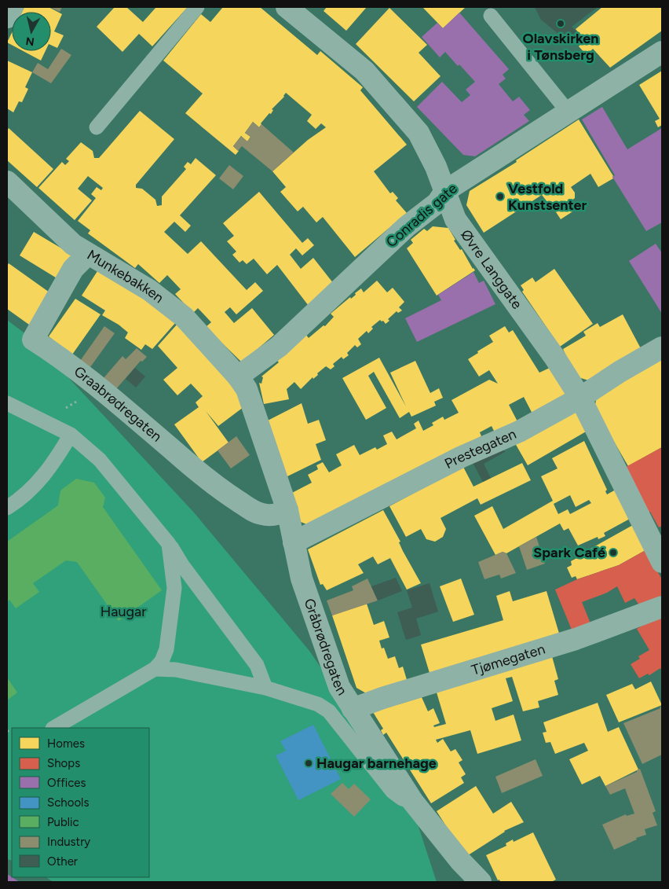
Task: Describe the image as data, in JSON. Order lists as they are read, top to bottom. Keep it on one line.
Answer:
{"streets":{"street":["Conradis gate","Øvre Langgate","Munkebakken","Graabrødregaten","Prestegaten","Gråbrødregaten","Tjømegaten"]},"crossings":[["Conradis gate","Øvre Langgate"],["Conradis gate","Munkebakken"],["Conradis gate","Gråbrødregaten"],["Øvre Langgate","Prestegaten"],["Munkebakken","Graabrødregaten"],["Munkebakken","Gråbrødregaten"],["Graabrødregaten","Gråbrødregaten"],["Prestegaten","Gråbrødregaten"],["Gråbrødregaten","Tjømegaten"]],"parks":["Haugar"],"places":["Olavskirken i Tønsberg","Vestfold Kunstsenter","Spark Café","Haugar barnehage"],"legend":["Homes","Shops","Offices","Schools","Public","Industry","Other"],"north":"bottom"}
